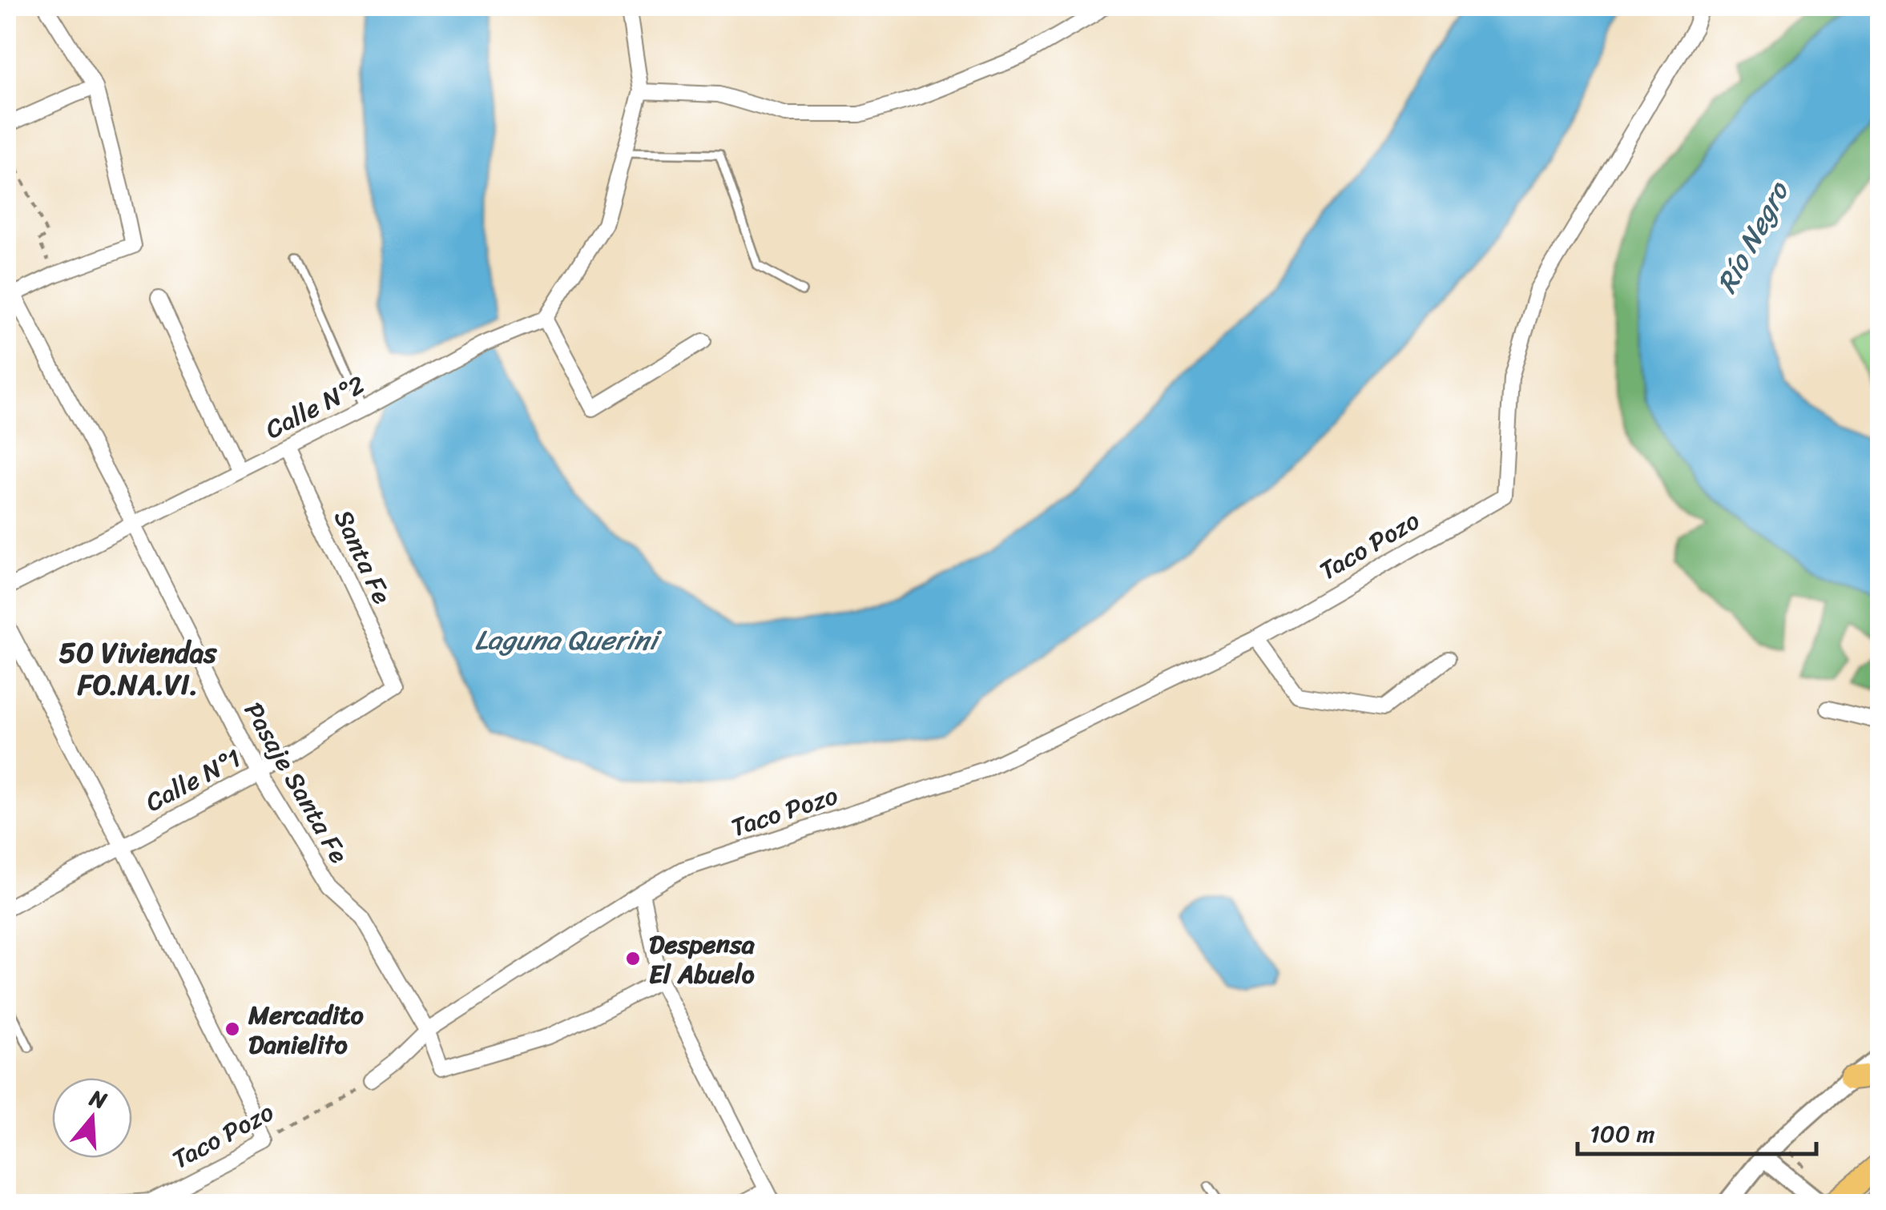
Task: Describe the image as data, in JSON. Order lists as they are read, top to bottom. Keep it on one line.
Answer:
{"streets":{"street":["Calle N°2","Taco Pozo","Santa Fe","Calle N°1","Pasaje Santa Fe"]},"crossings":[["Calle N°2","Santa Fe"],["Calle N°2","Pasaje Santa Fe"],["Taco Pozo","Pasaje Santa Fe"],["Santa Fe","Calle N°1"],["Calle N°1","Pasaje Santa Fe"]],"districts":["50 Viviendas FO.NA.VI."],"water":["Río Negro","Laguna Querini"],"places":["Despensa El Abuelo","Mercadito Danielito"],"scale_bar":"100 m","north":"top"}
